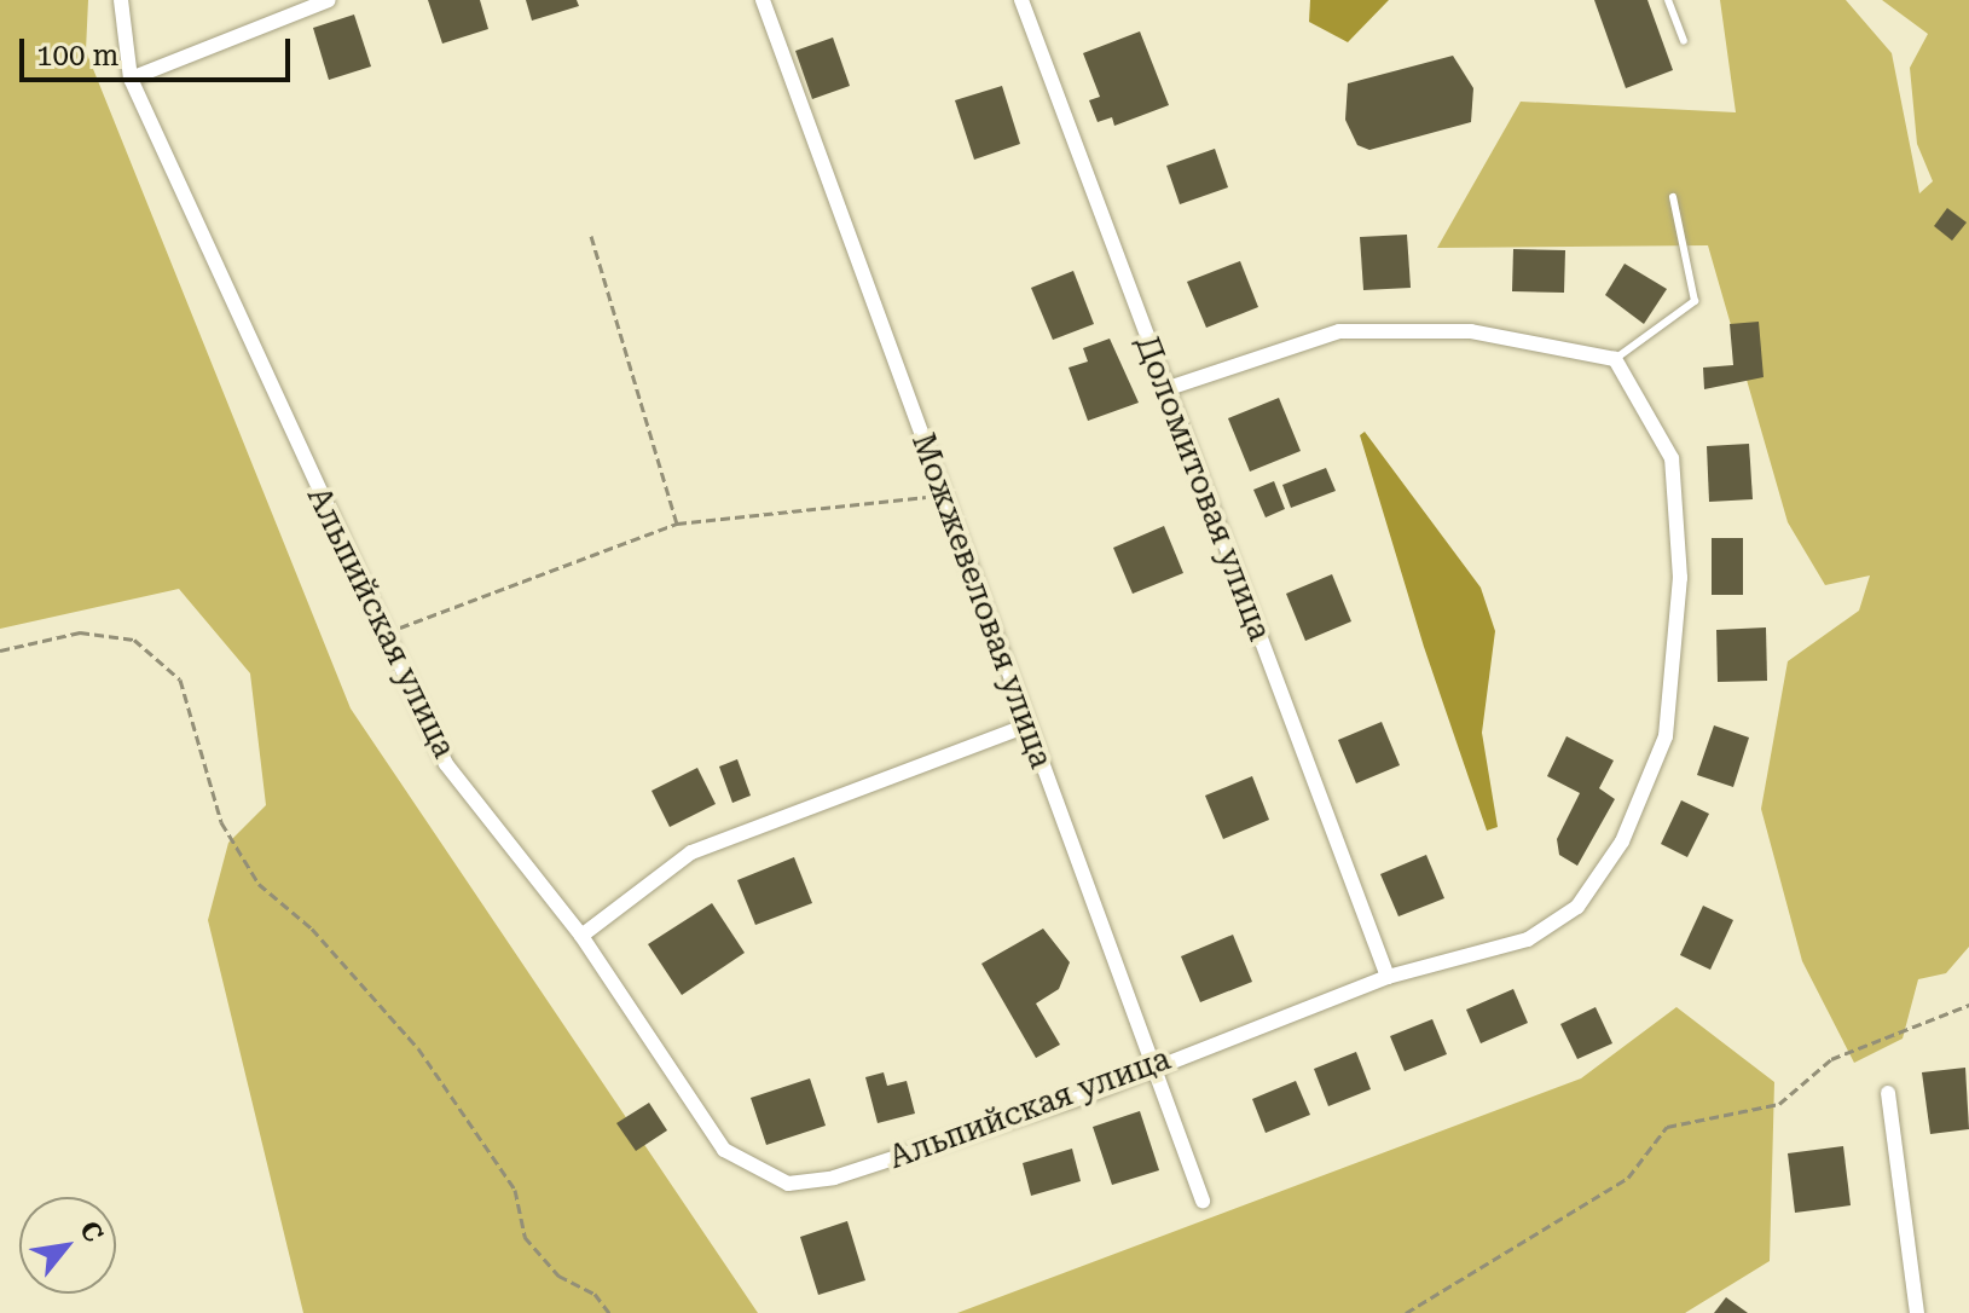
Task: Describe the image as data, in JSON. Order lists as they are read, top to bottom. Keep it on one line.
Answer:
{"streets":{"street":["Доломитовая улица","Можжевеловая улица","Альпийская улица"]},"crossings":[["Доломитовая улица","Альпийская улица"],["Можжевеловая улица","Альпийская улица"]],"scale_bar":"100 m","north":"top right"}
